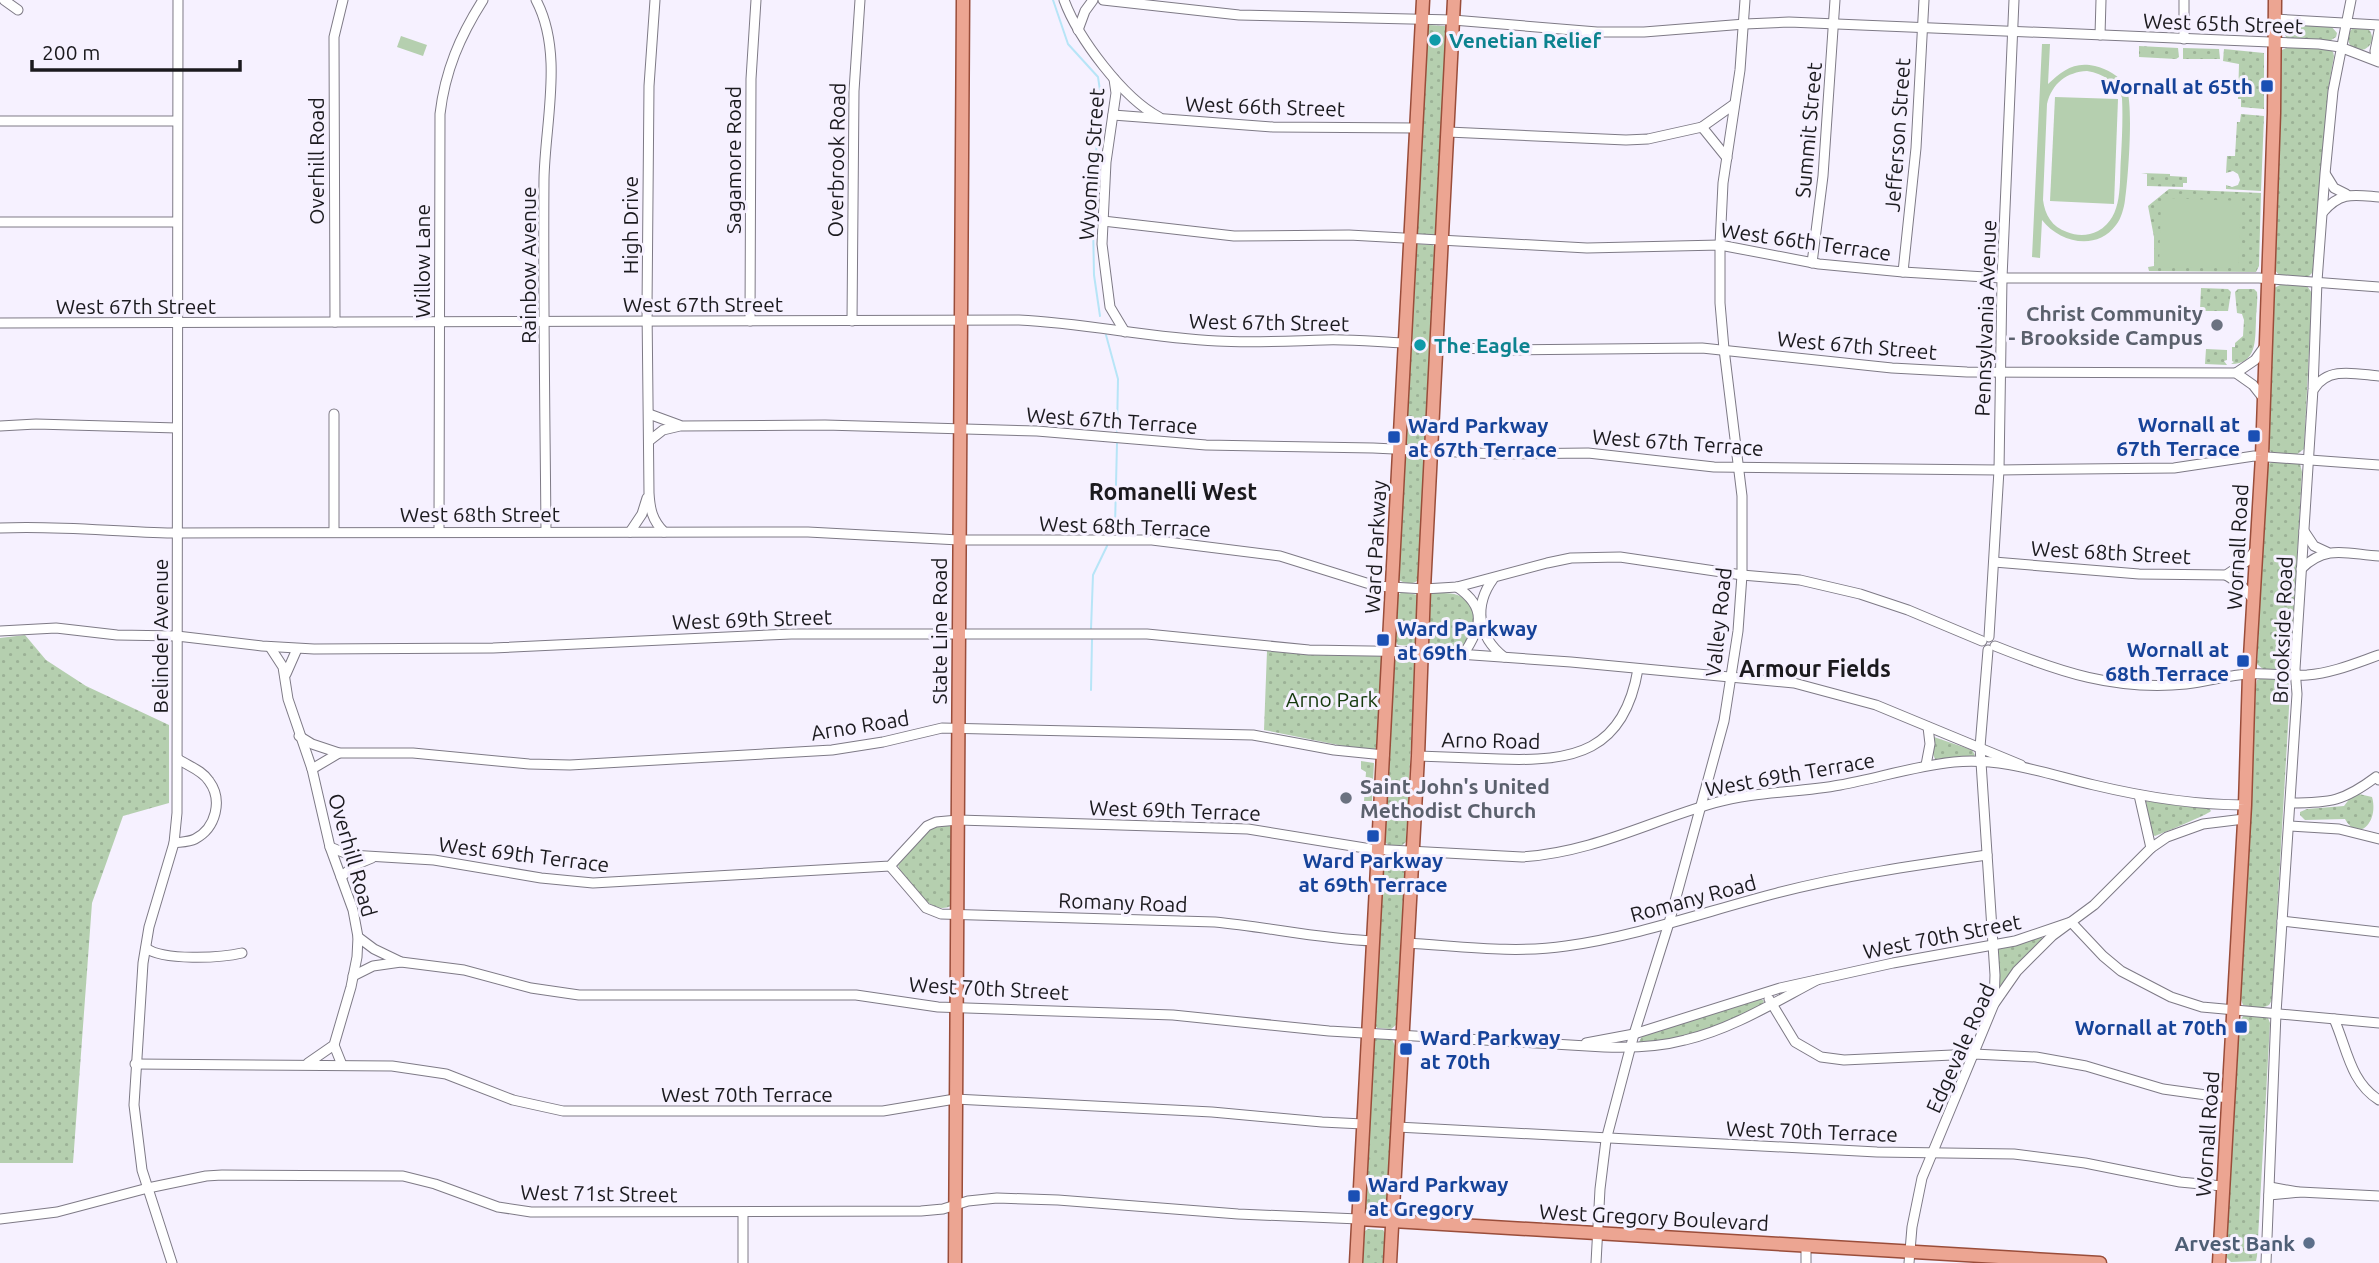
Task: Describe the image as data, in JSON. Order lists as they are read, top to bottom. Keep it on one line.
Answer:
{"streets":{"main road":["Ward Parkway","Wornall Road","State Line Road","West Gregory Boulevard"],"street":["West 65th Street","West 66th Street","Summit Street","Jefferson Street","Sagamore Road","Overbrook Road","Overhill Road","Wyoming Street","High Drive","West 66th Terrace","Willow Lane","Rainbow Avenue","West 67th Street","Pennsylvania Avenue","West 67th Terrace","West 68th Street","West 68th Terrace","West 69th Street","Valley Road","Brookside Road","Belinder Avenue","Arno Road","West 69th Terrace","Romany Road","West 70th Street","Edgevale Road","West 70th Terrace","West 71st Street"]},"crossings":[["West 65th Street","Summit Street"],["West 65th Street","Jefferson Street"],["West 65th Street","Pennsylvania Avenue"],["West 65th Street","Ward Parkway"],["West 65th Street","Wornall Road"],["West 65th Street","Valley Road"],["West 65th Street","Brookside Road"],["West 66th Street","Wyoming Street"],["West 66th Street","Ward Parkway"],["Summit Street","West 66th Terrace"],["Jefferson Street","West 66th Terrace"],["Sagamore Road","West 67th Street"],["Overbrook Road","West 67th Street"],["Overhill Road","West 67th Street"],["Overhill Road","West 69th Street"],["Overhill Road","Arno Road"],["Overhill Road","West 69th Terrace"],["Overhill Road","West 70th Street"],["Wyoming Street","West 66th Terrace"],["Wyoming Street","West 67th Street"],["High Drive","West 67th Street"],["High Drive","West 67th Terrace"],["High Drive","West 68th Street"],["West 66th Terrace","Pennsylvania Avenue"],["West 66th Terrace","Ward Parkway"],["West 66th Terrace","Wornall Road"],["West 66th Terrace","Valley Road"],["West 66th Terrace","Brookside Road"],["Willow Lane","West 67th Street"],["Willow Lane","West 68th Street"],["Rainbow Avenue","West 67th Street"],["Rainbow Avenue","West 68th Street"],["West 67th Street","Pennsylvania Avenue"],["West 67th Street","Ward Parkway"],["West 67th Street","Valley Road"],["West 67th Street","State Line Road"],["West 67th Street","Belinder Avenue"],["Pennsylvania Avenue","West 67th Terrace"],["Pennsylvania Avenue","West 68th Street"],["Pennsylvania Avenue","West 68th Terrace"],["West 67th Terrace","Ward Parkway"],["West 67th Terrace","Wornall Road"],["West 67th Terrace","Valley Road"],["West 67th Terrace","Brookside Road"],["West 67th Terrace","State Line Road"],["West 68th Street","West 68th Terrace"],["West 68th Street","State Line Road"],["West 68th Street","Belinder Avenue"],["West 68th Terrace","Ward Parkway"],["West 68th Terrace","Valley Road"],["West 68th Terrace","State Line Road"],["Ward Parkway","West 69th Street"],["Ward Parkway","Arno Road"],["Ward Parkway","West 69th Terrace"],["Ward Parkway","Romany Road"],["Ward Parkway","West 70th Street"],["Ward Parkway","West 70th Terrace"],["Ward Parkway","West Gregory Boulevard"],["Wornall Road","Edgevale Road"],["Wornall Road","West 70th Terrace"],["West 69th Street","Valley Road"],["West 69th Street","State Line Road"],["West 69th Street","Belinder Avenue"],["West 69th Street","Arno Road"],["Valley Road","West 69th Terrace"],["Valley Road","Romany Road"],["Valley Road","West 70th Street"],["Valley Road","West 70th Terrace"],["Valley Road","West Gregory Boulevard"],["State Line Road","Arno Road"],["State Line Road","West 69th Terrace"],["State Line Road","Romany Road"],["State Line Road","West 70th Street"],["State Line Road","West 70th Terrace"],["State Line Road","West 71st Street"],["State Line Road","West Gregory Boulevard"],["Belinder Avenue","West 70th Terrace"],["Belinder Avenue","West 71st Street"],["West 69th Terrace","Romany Road"],["West 70th Street","Edgevale Road"],["Edgevale Road","West 70th Terrace"],["Edgevale Road","West Gregory Boulevard"],["West 71st Street","West Gregory Boulevard"]],"districts":["Romanelli West","Armour Fields"],"parks":["Arno Park"],"places":{"other":["Venetian Relief","Christ Community - Brookside Campus","The Eagle","Saint John's United Methodist Church","Arvest Bank"],"transit":["Wornall at 65th","Wornall at 67th Terrace","Ward Parkway at 67th Terrace","Ward Parkway at 69th","Wornall at 68th Terrace","Ward Parkway at 69th Terrace","Wornall at 70th","Ward Parkway at 70th","Ward Parkway at Gregory"]},"scale_bar":"200 m"}
